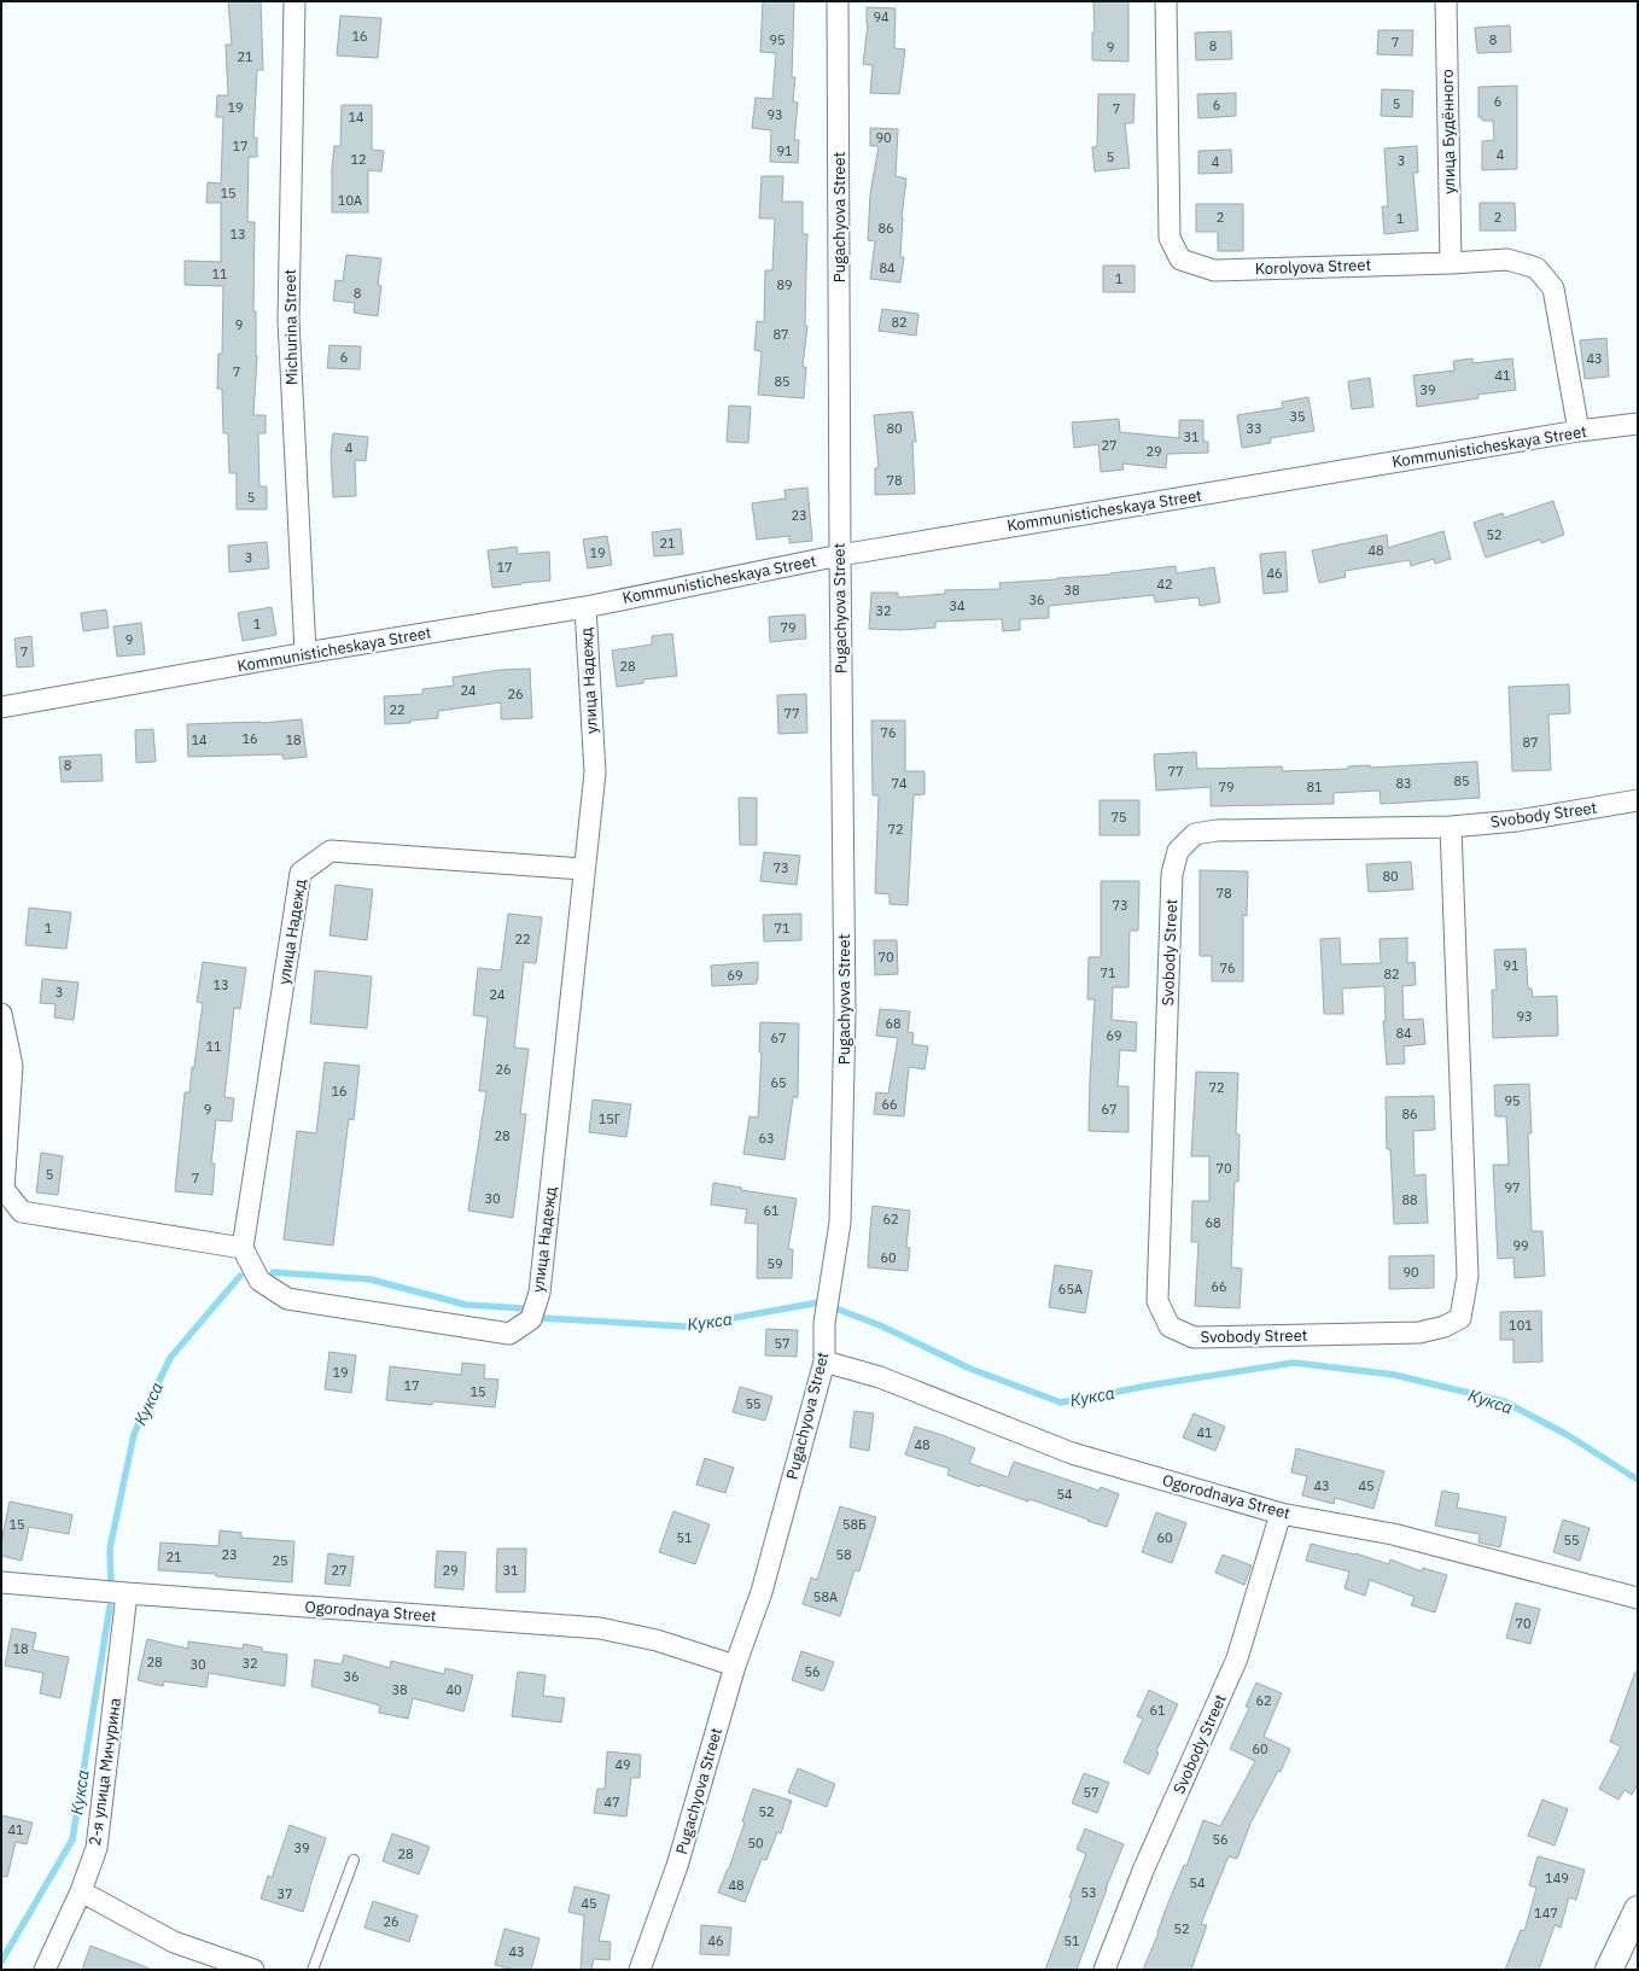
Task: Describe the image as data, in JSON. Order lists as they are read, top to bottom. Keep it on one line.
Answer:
{"streets":{"street":["улица Будённого","Pugachyova Street","Korolyova Street","Michurina Street","Kommunisticheskaya Street","улица Надежд","Svobody Street","Ogorodnaya Street","2-я улица Мичурина"]},"crossings":[["улица Будённого","Korolyova Street"],["Pugachyova Street","Kommunisticheskaya Street"],["Pugachyova Street","Ogorodnaya Street"],["Korolyova Street","Kommunisticheskaya Street"],["Michurina Street","Kommunisticheskaya Street"],["Kommunisticheskaya Street","улица Надежд"],["Svobody Street","Ogorodnaya Street"],["Ogorodnaya Street","2-я улица Мичурина"]],"water":["Кукса"],"house_numbers":["94","16","95","8","7","8","9","21","6","5","6","19","7","93","14","90","17","91","4","5","12","3","4","15","10А","2","2","1","86","13","84","11","1","89","8","82","9","87","6","43","7","41","85","39","35","80","33","31","27","4","29","78","5","23","52","21","48","19","3","17","46","42","38","36","34","32","1","79","9","7","28","24","26","22","77","76","16","14","18","87","8","77","85","74","83","79","81","75","72","73","80","78","73","1","71","22","70","91","76","71","82","69","13","3","24","93","68","84","69","67","11","26","65","72","16","95","66","9","67","86","15Г","28","63","70","5","7","97","30","88","61","62","68","99","60","59","90","66","65А","101","57","19","17","15","55","41","48","43","45","54","15","58Б","51","60","55","23","58","21","25","27","29","31","58А","70","18","28","32","30","56","36","38","40","62","61","60","49","57","47","52","41","56","50","39","28","149","54","48","53","37","45","147","26","52","46","51","43"]}
